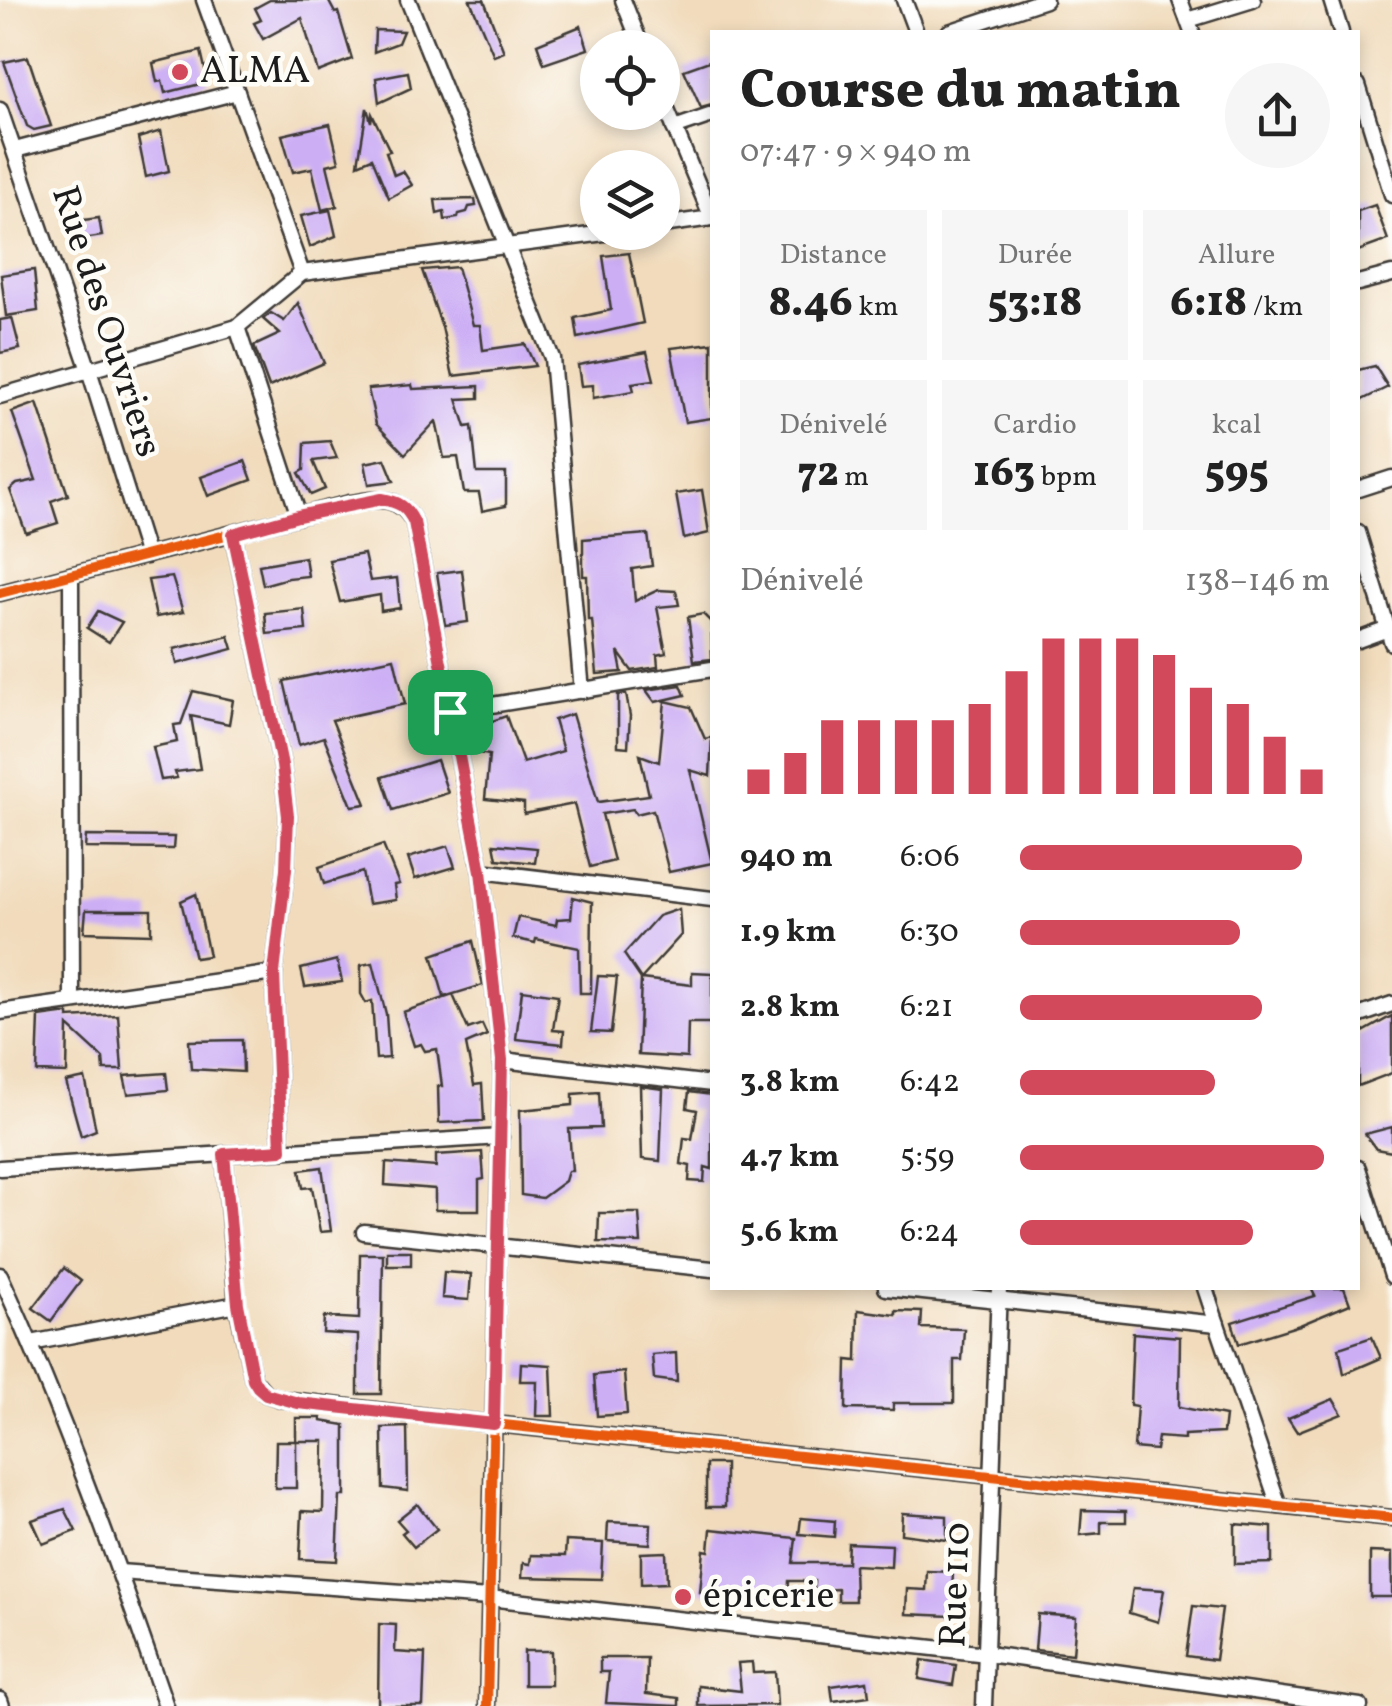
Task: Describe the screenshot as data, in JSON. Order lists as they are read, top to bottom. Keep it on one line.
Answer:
{"streets":{"street":["Rue des Ouvriers","Rue 110"]},"places":["ALMA","épicerie"],"page":{"heading":["Course du matin","07:47 · 9 × 940 m"],"stats":[["Distance","8.46 km"],["Durée","53:18"],["Allure","6:18 /km"],["Dénivelé","72 m"],["Cardio","163 bpm"],["kcal","595"]],"chart":["Dénivelé","138–146 m"],"list":[{"name":"940 m","note":"6:06"},{"name":"1.9 km","note":"6:30"},{"name":"2.8 km","note":"6:21"},{"name":"3.8 km","note":"6:42"},{"name":"4.7 km","note":"5:59"},{"name":"5.6 km","note":"6:24"}]}}
